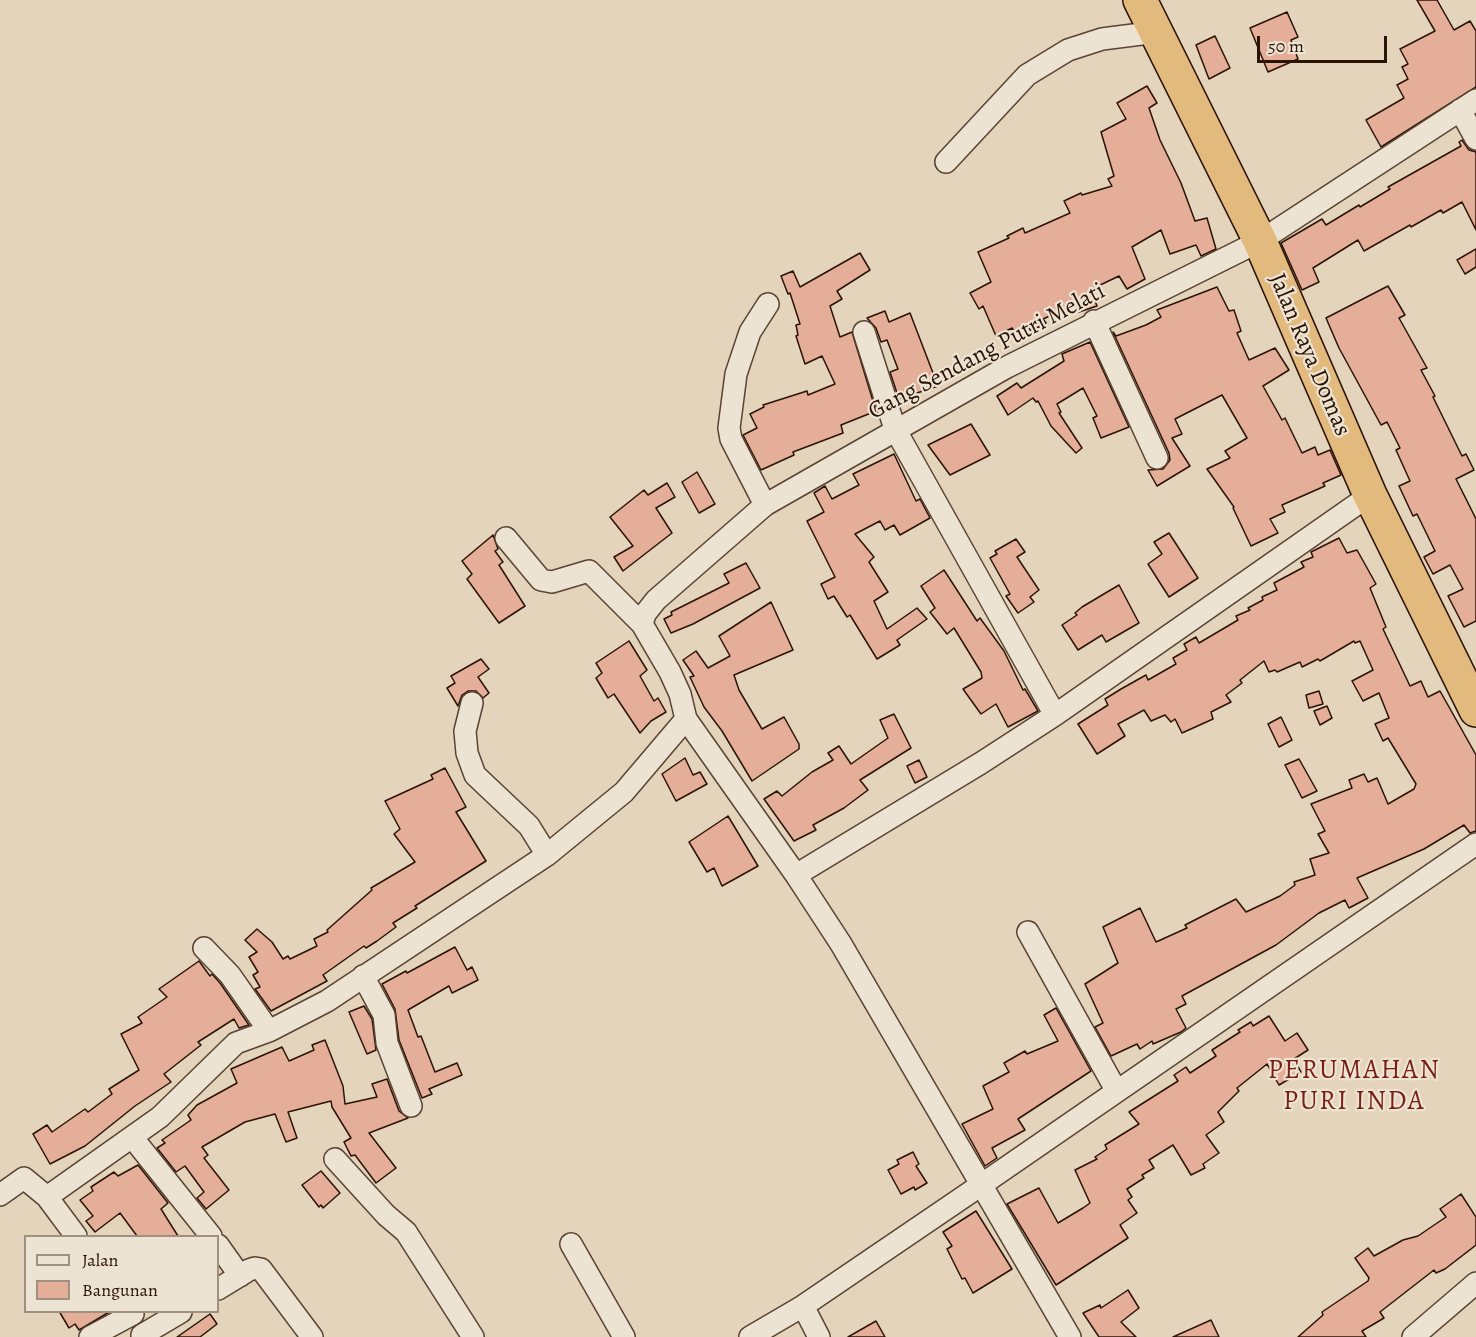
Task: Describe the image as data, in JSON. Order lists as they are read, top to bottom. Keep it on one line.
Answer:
{"streets":{"highway":["Jalan Raya Domas"],"street":["Gang Sendang Putri Melati"]},"crossings":[["Gang Sendang Putri Melati","Jalan Raya Domas"]],"districts":["PERUMAHAN PURI INDA"],"legend":["Jalan","Bangunan"],"scale_bar":"50 m"}
